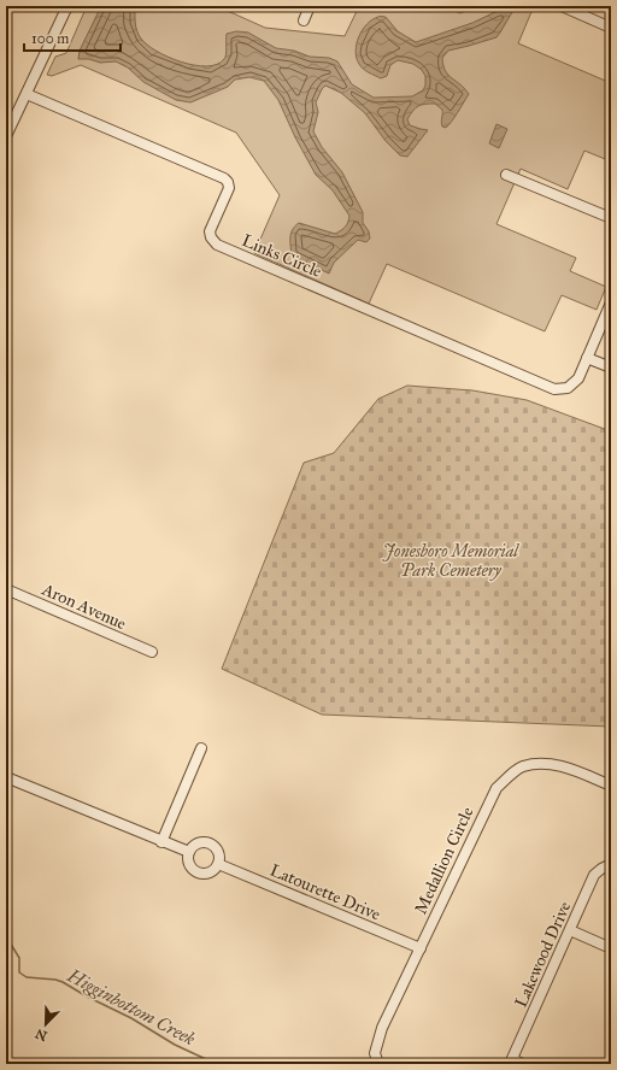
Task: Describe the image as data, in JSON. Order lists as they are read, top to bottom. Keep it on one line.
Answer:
{"streets":{"street":["Links Circle","Aron Avenue","Medallion Circle","Latourette Drive","Lakewood Drive"]},"crossings":[["Medallion Circle","Latourette Drive"]],"water":["Higginbottom Creek"],"parks":["Jonesboro Memorial Park Cemetery"],"scale_bar":"100 m","north":"bottom left"}
